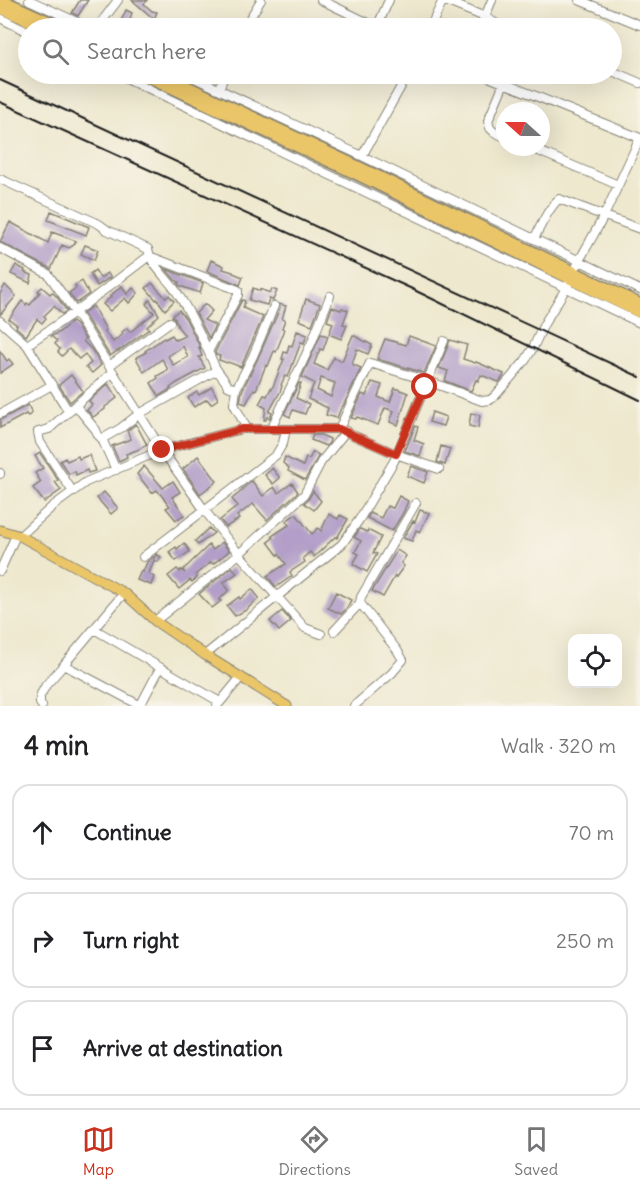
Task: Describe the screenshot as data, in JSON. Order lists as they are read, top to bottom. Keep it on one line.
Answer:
{"north":"left","page":{"search":"Search here","heading":["4 min","Walk · 320 m"],"list":[["Continue","70 m"],["Turn right","250 m"],"Arrive at destination"],"nav":["Map","Directions","Saved"]}}
